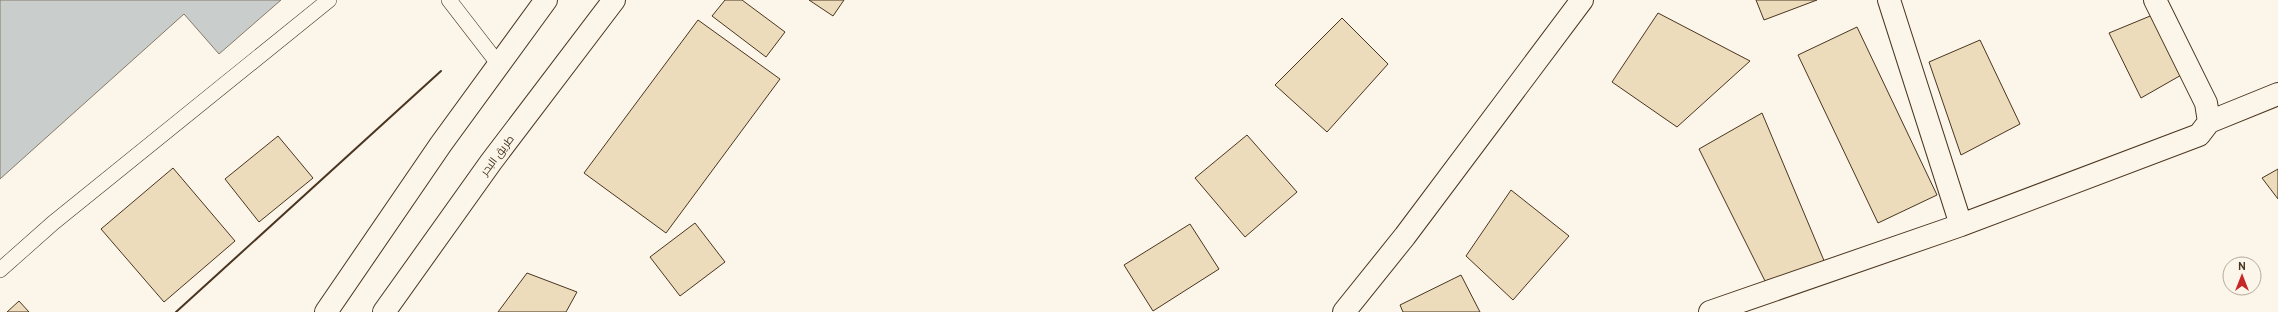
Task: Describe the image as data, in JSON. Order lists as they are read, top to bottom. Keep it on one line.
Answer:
{"streets":{"main road":["طريق البحر"]},"north":"top"}
